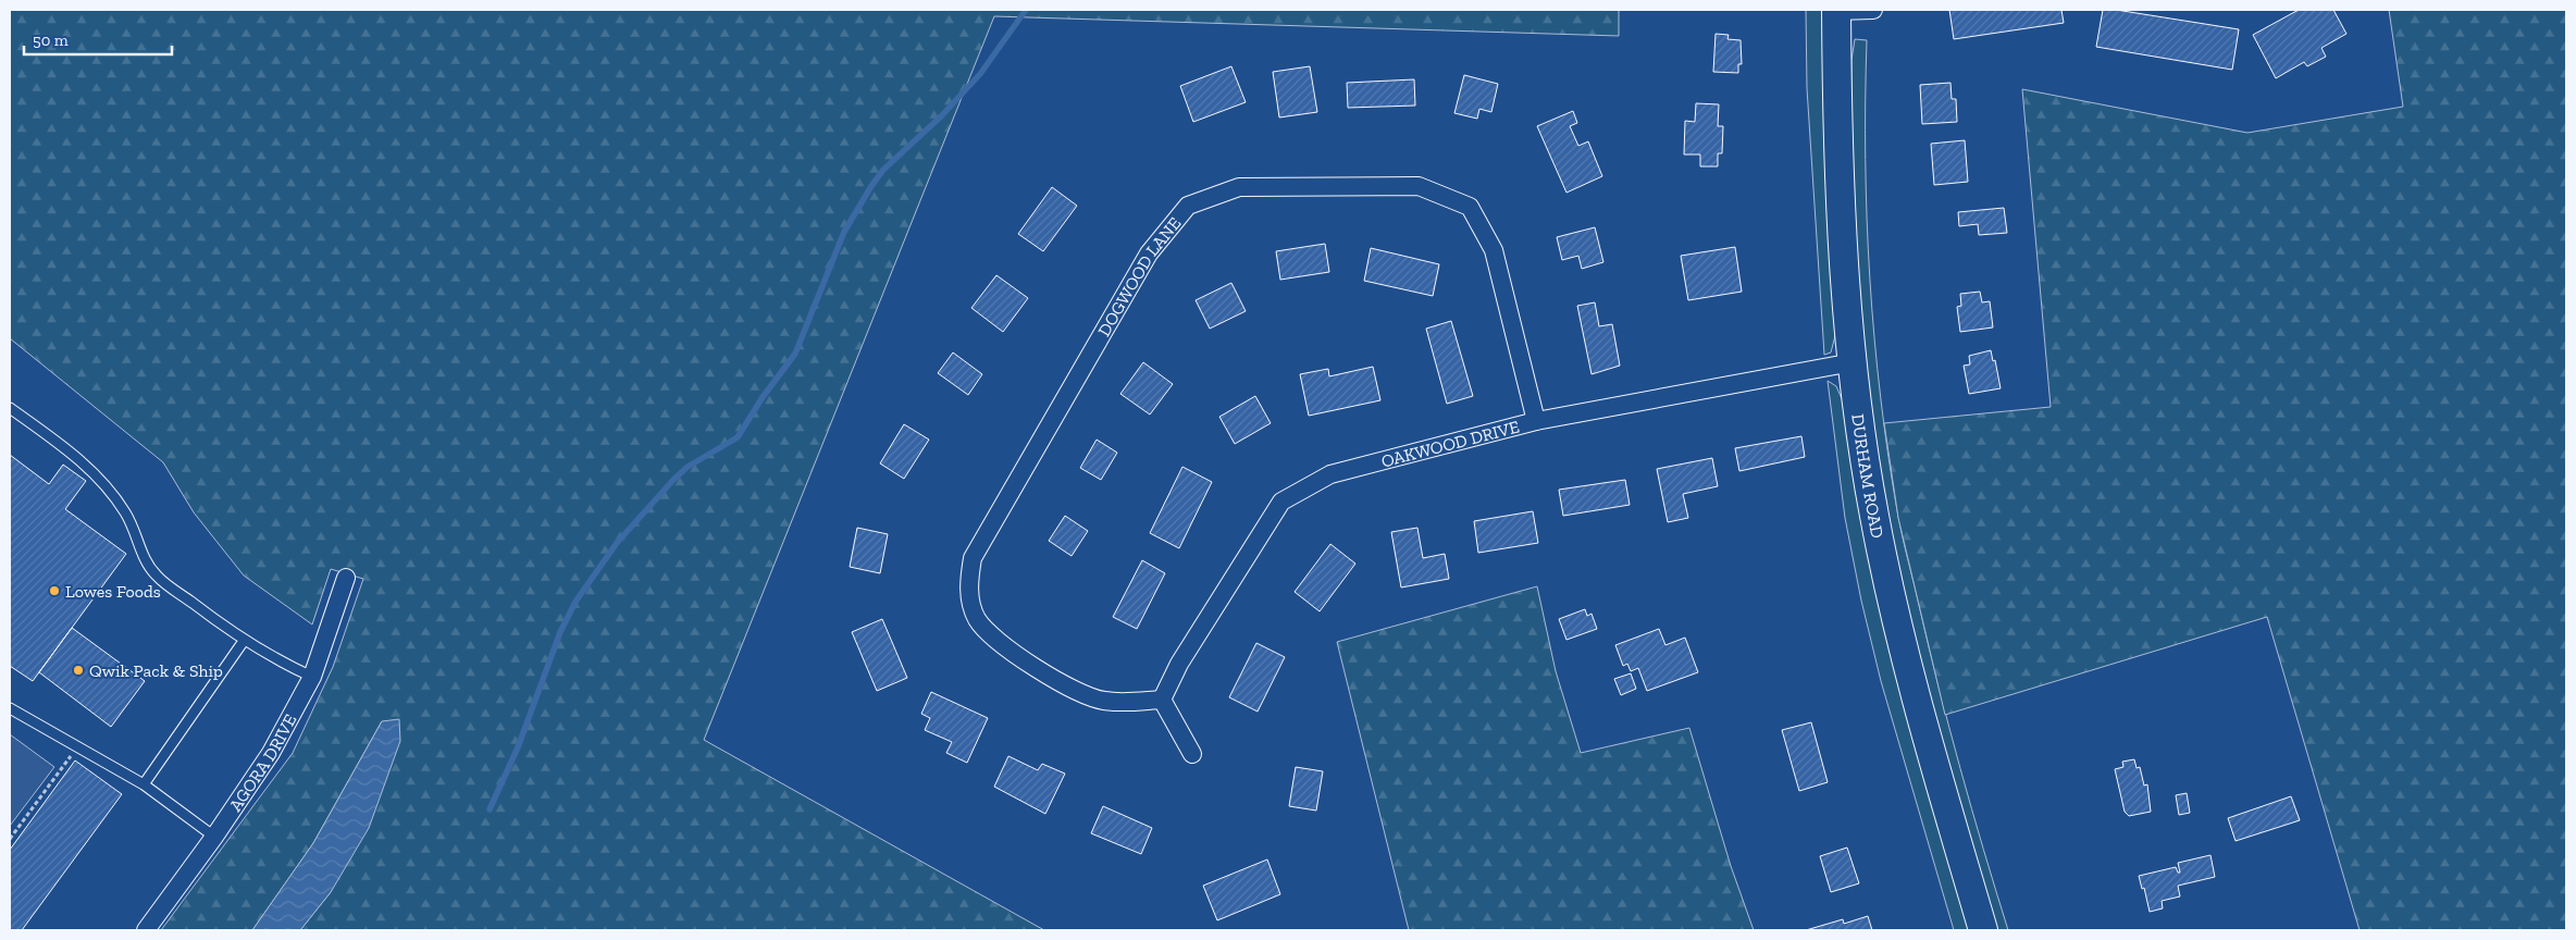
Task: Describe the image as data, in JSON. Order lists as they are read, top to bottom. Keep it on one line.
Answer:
{"streets":{"main road":["DURHAM ROAD"],"street":["DOGWOOD LANE","OAKWOOD DRIVE","AGORA DRIVE"]},"crossings":[["DOGWOOD LANE","OAKWOOD DRIVE"],["OAKWOOD DRIVE","DURHAM ROAD"]],"places":["Lowes Foods","Qwik Pack & Ship"],"scale_bar":"50 m"}
